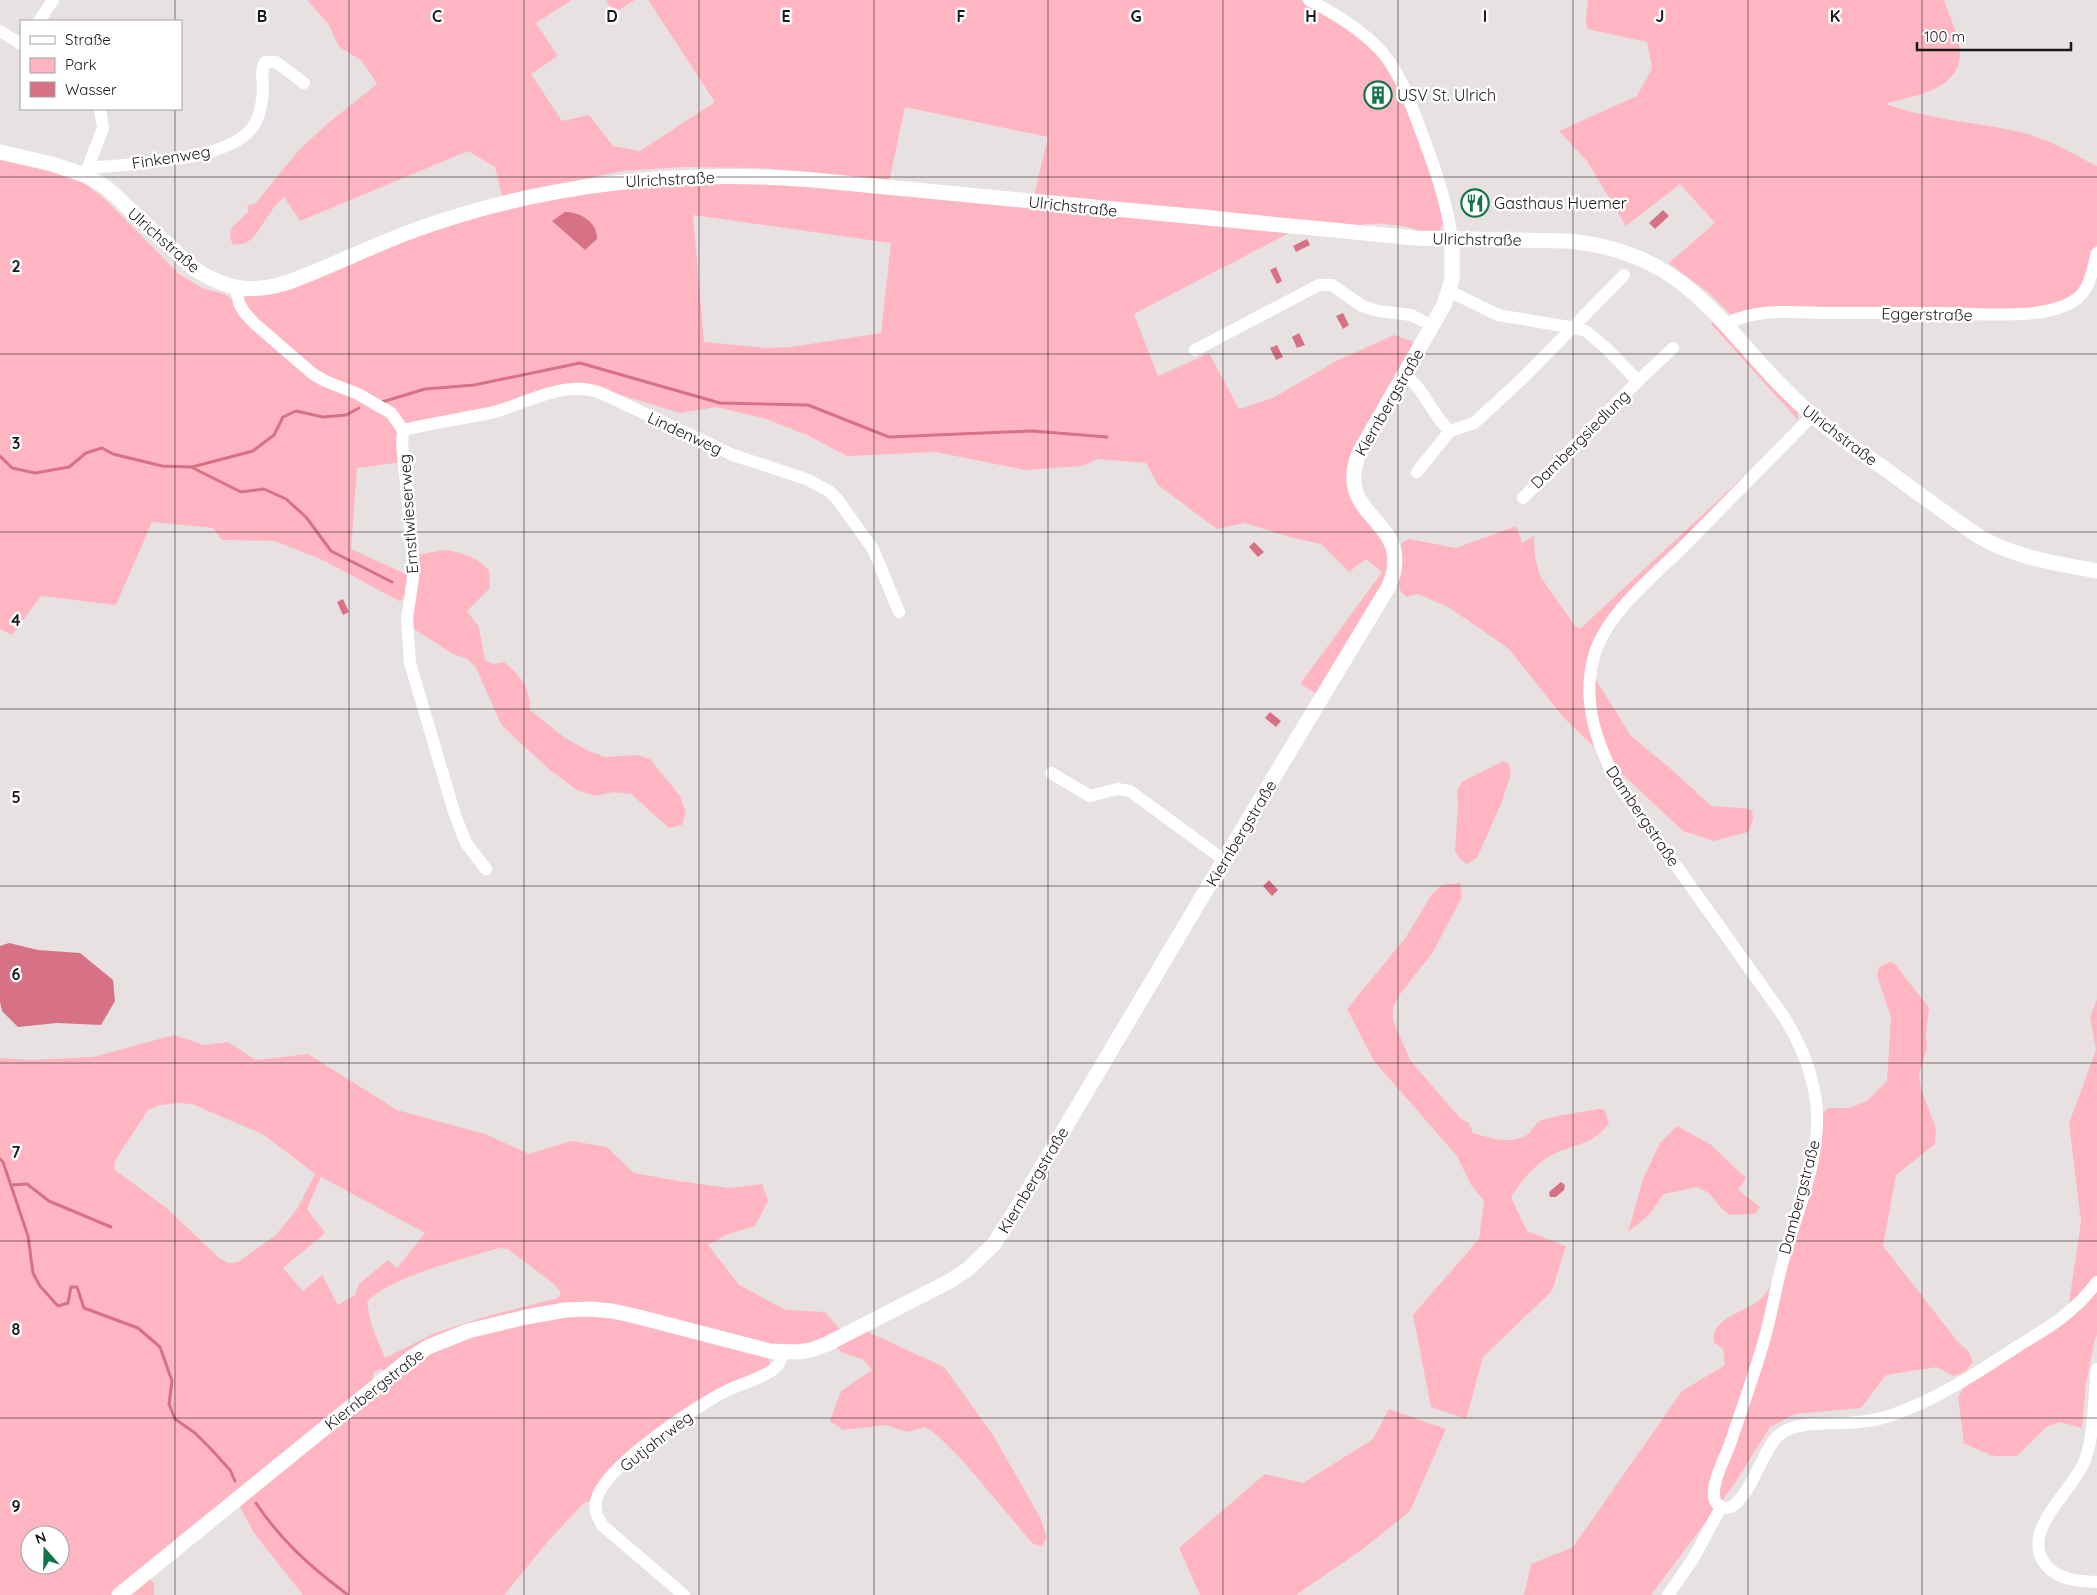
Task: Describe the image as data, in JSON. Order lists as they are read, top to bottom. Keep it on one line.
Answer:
{"streets":{"street":["Finkenweg","Ulrichstraße","Eggerstraße","Kiernbergstraße","Lindenweg","Dambergsiedlung","Ernstlwieserweg","Dambergstraße","Gutjahrweg"]},"crossings":[["Finkenweg","Ulrichstraße"],["Ulrichstraße","Eggerstraße"],["Ulrichstraße","Kiernbergstraße"],["Ulrichstraße","Ernstlwieserweg"],["Ulrichstraße","Dambergstraße"],["Kiernbergstraße","Dambergsiedlung"],["Kiernbergstraße","Gutjahrweg"],["Lindenweg","Ernstlwieserweg"]],"places":{"building":["USV St. Ulrich"],"restaurant":["Gasthaus Huemer"]},"legend":["Straße","Park","Wasser"],"scale_bar":"100 m","north":"top","grid":{"columns":["B","C","D","E","F","G","H","I","J","K"],"rows":["2","3","4","5","6","7","8","9"]}}
